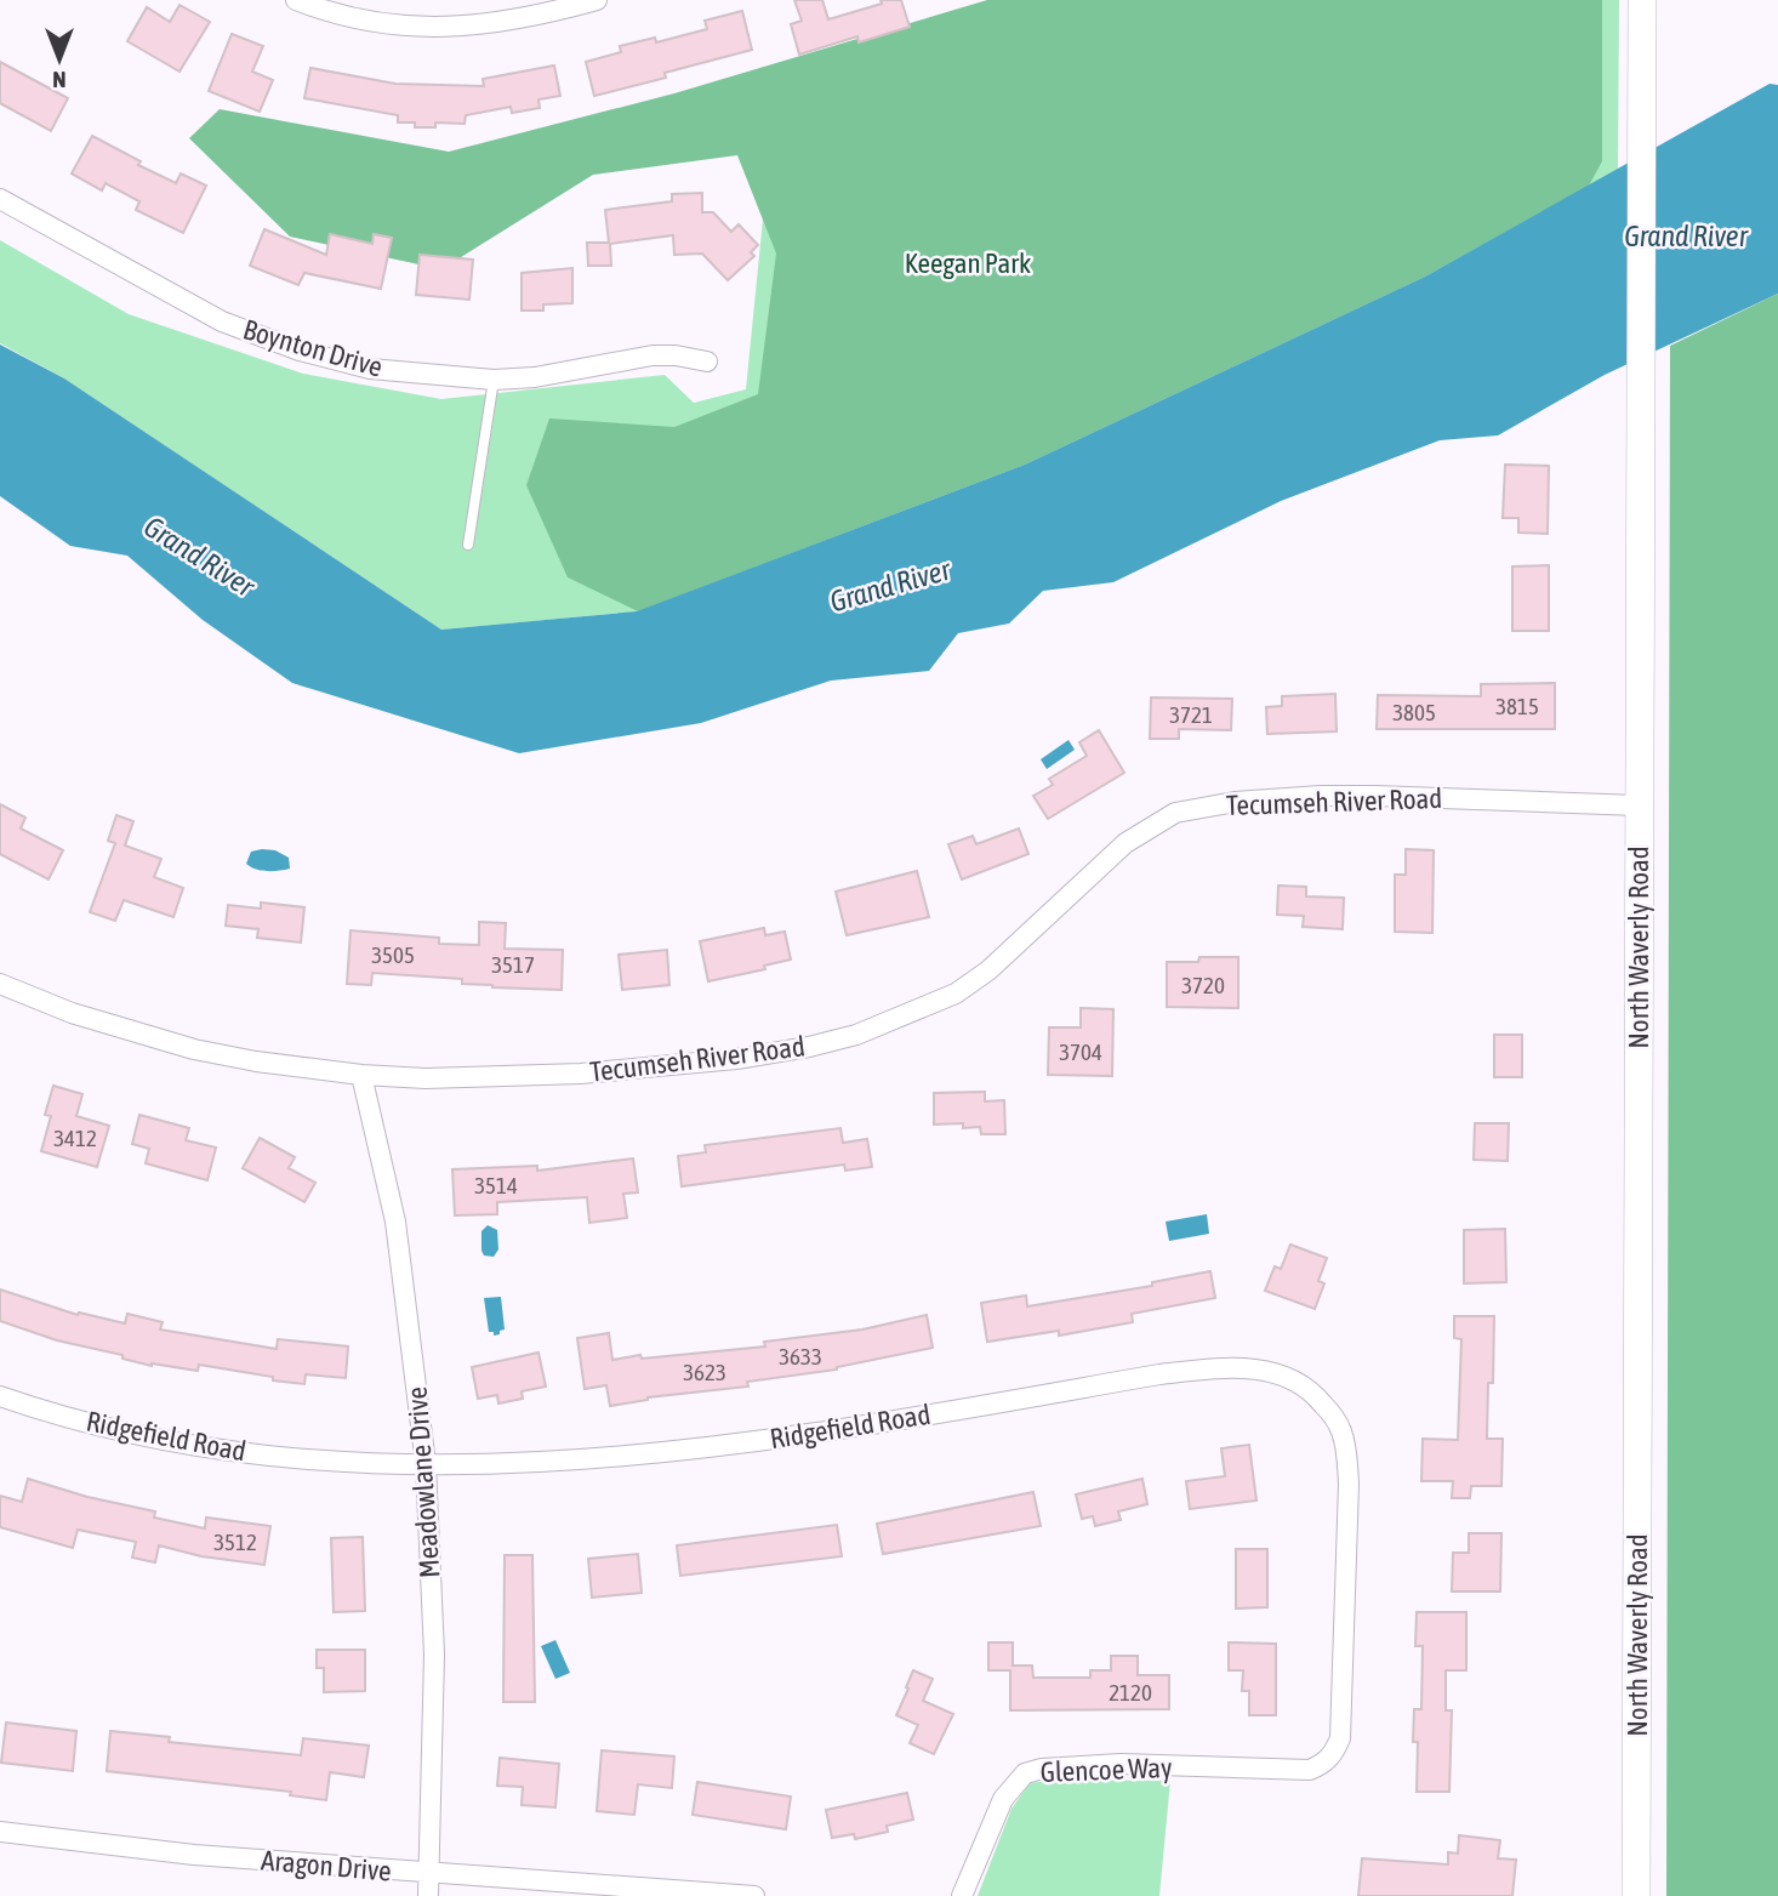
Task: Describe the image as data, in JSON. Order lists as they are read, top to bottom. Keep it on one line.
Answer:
{"streets":{"main road":["North Waverly Road"],"street":["Boynton Drive","Tecumseh River Road","Ridgefield Road","Meadowlane Drive","Glencoe Way","Aragon Drive"]},"crossings":[["Tecumseh River Road","North Waverly Road"],["Tecumseh River Road","Meadowlane Drive"],["Ridgefield Road","Meadowlane Drive"],["Ridgefield Road","Glencoe Way"],["Meadowlane Drive","Aragon Drive"]],"water":["Grand River"],"parks":["Keegan Park"],"house_numbers":["3815","3805","3721","3505","3517","3720","3704","3412","3514","3633","3623","3512","2120"],"north":"bottom"}
